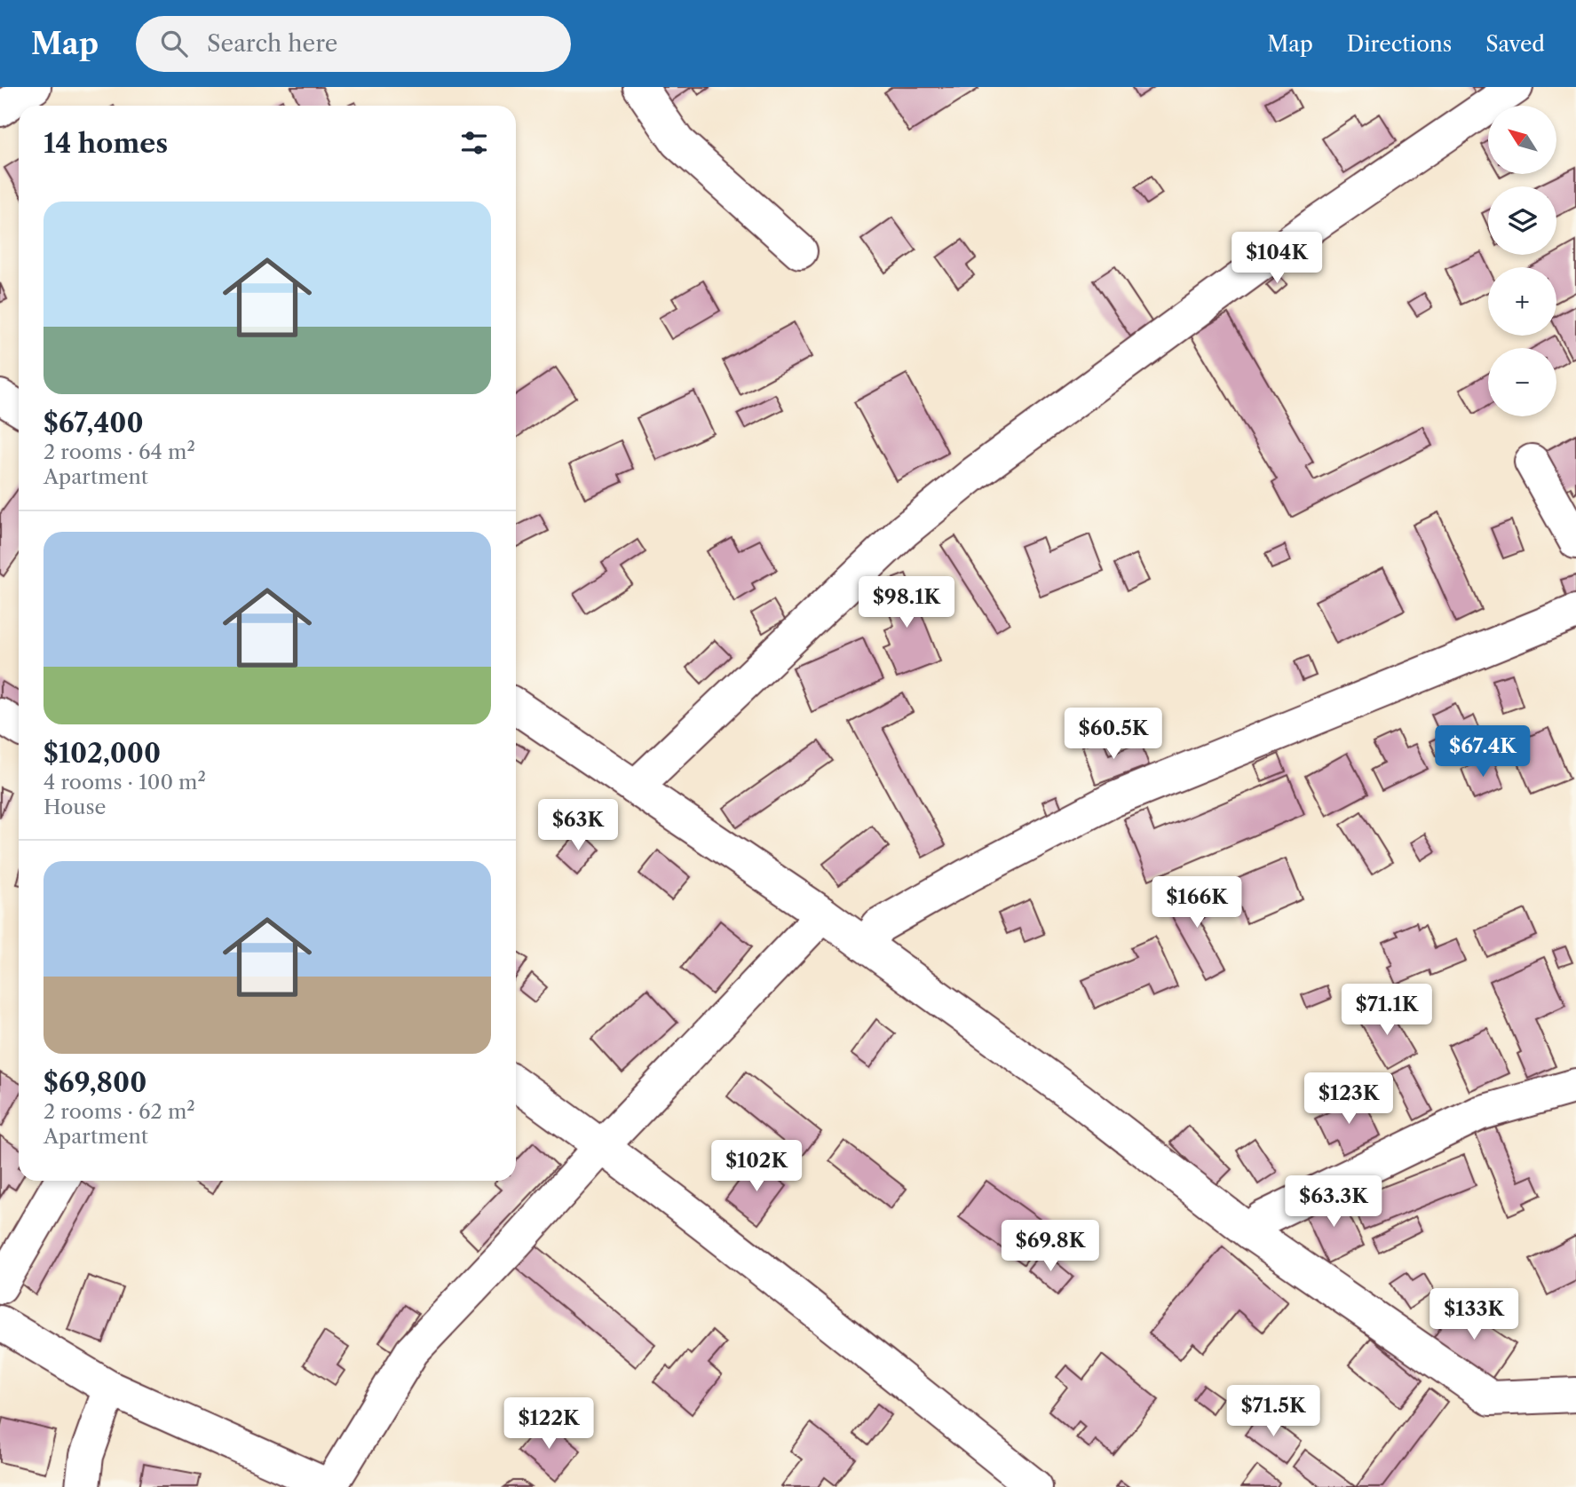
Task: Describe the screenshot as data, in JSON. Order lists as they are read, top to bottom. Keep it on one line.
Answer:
{"north":"top left","page":{"header":"Map","search":"Search here","nav":["Map","Directions","Saved"],"map_buttons":["+","−"],"heading":"14 homes","list":[{"name":"$67,400","note":"2 rooms · 64 m² · Apartment"},{"name":"$102,000","note":"4 rooms · 100 m² · House"},{"name":"$69,800","note":"2 rooms · 62 m² · Apartment"}],"price":["$104K","$98.1K","$60.5K","$67.4K","$63K","$166K","$71.1K","$123K","$102K","$63.3K","$69.8K","$133K","$71.5K","$122K"]}}
